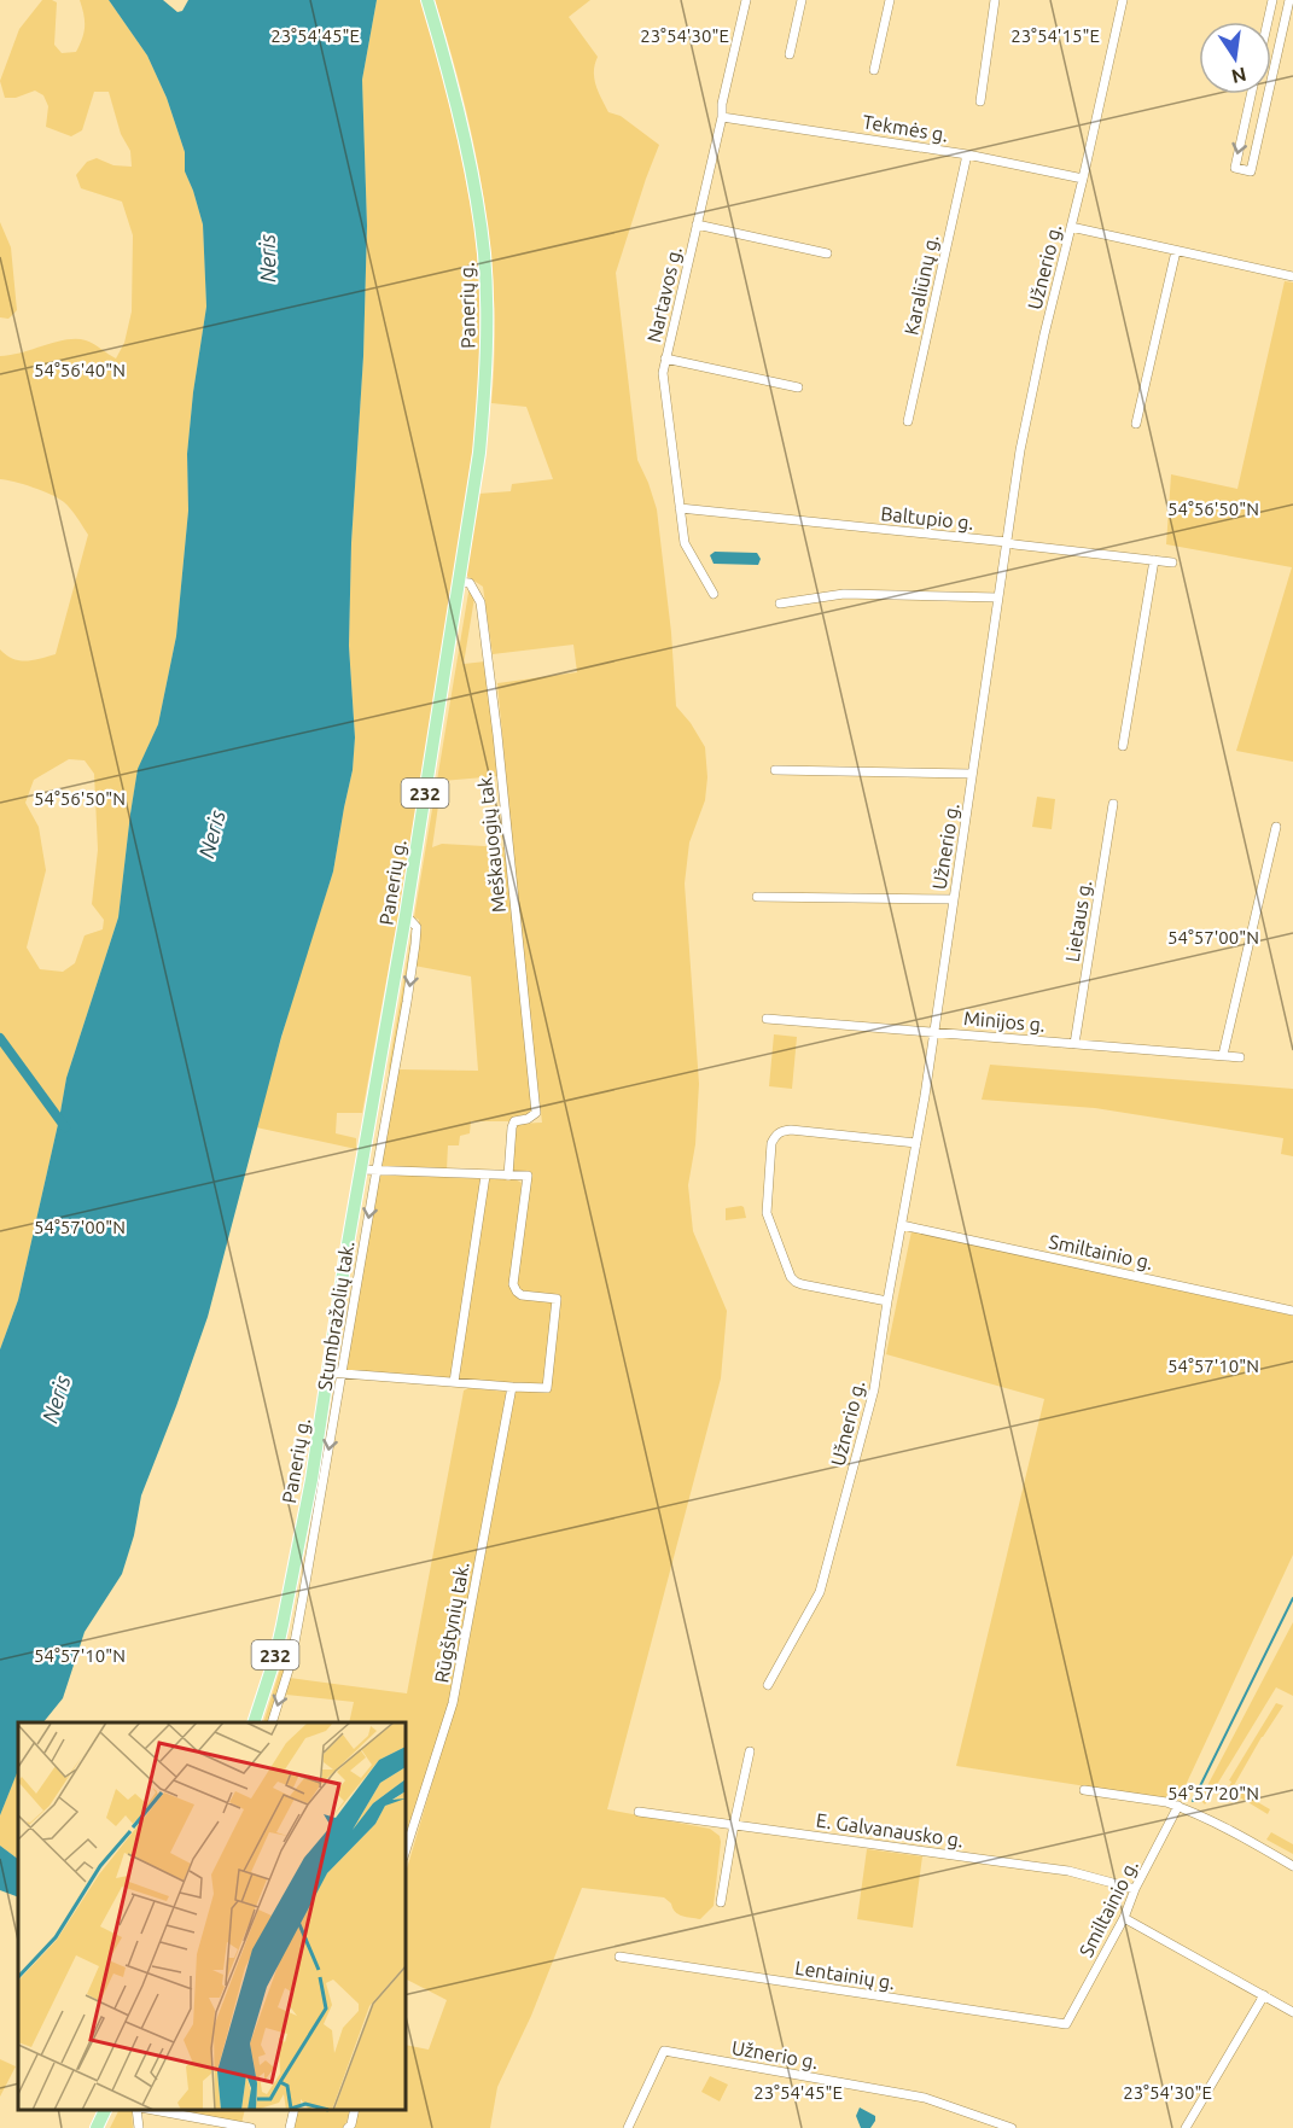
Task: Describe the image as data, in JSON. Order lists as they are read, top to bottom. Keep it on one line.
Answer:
{"streets":{"main road":["Panerių g.","232"],"street":["Tekmės g.","Užnerio g.","Karaliūnų g.","Nartavos g.","Baltupio g.","Meškauogių tak.","Lietaus g.","Minijos g.","Smiltainio g.","Stumbražolių tak.","Rūgštynių tak.","E. Galvanausko g.","Lentainių g."]},"crossings":[["Tekmės g.","Užnerio g."],["Tekmės g.","Karaliūnų g."],["Tekmės g.","Nartavos g."],["Užnerio g.","Baltupio g."],["Užnerio g.","Minijos g."],["Užnerio g.","Smiltainio g."],["Nartavos g.","Baltupio g."],["Panerių g.","Meškauogių tak."],["Panerių g.","Stumbražolių tak."],["Lietaus g.","Minijos g."],["Smiltainio g.","E. Galvanausko g."],["Smiltainio g.","Lentainių g."]],"one_way":["Stumbražolių tak."],"water":["Neris"],"north":"bottom","coordinates":["23°54'45\"E","23°54'30\"E","23°54'15\"E","54°56'40\"N","54°56'50\"N","54°57'00\"N","54°57'10\"N","54°57'20\"N"]}
